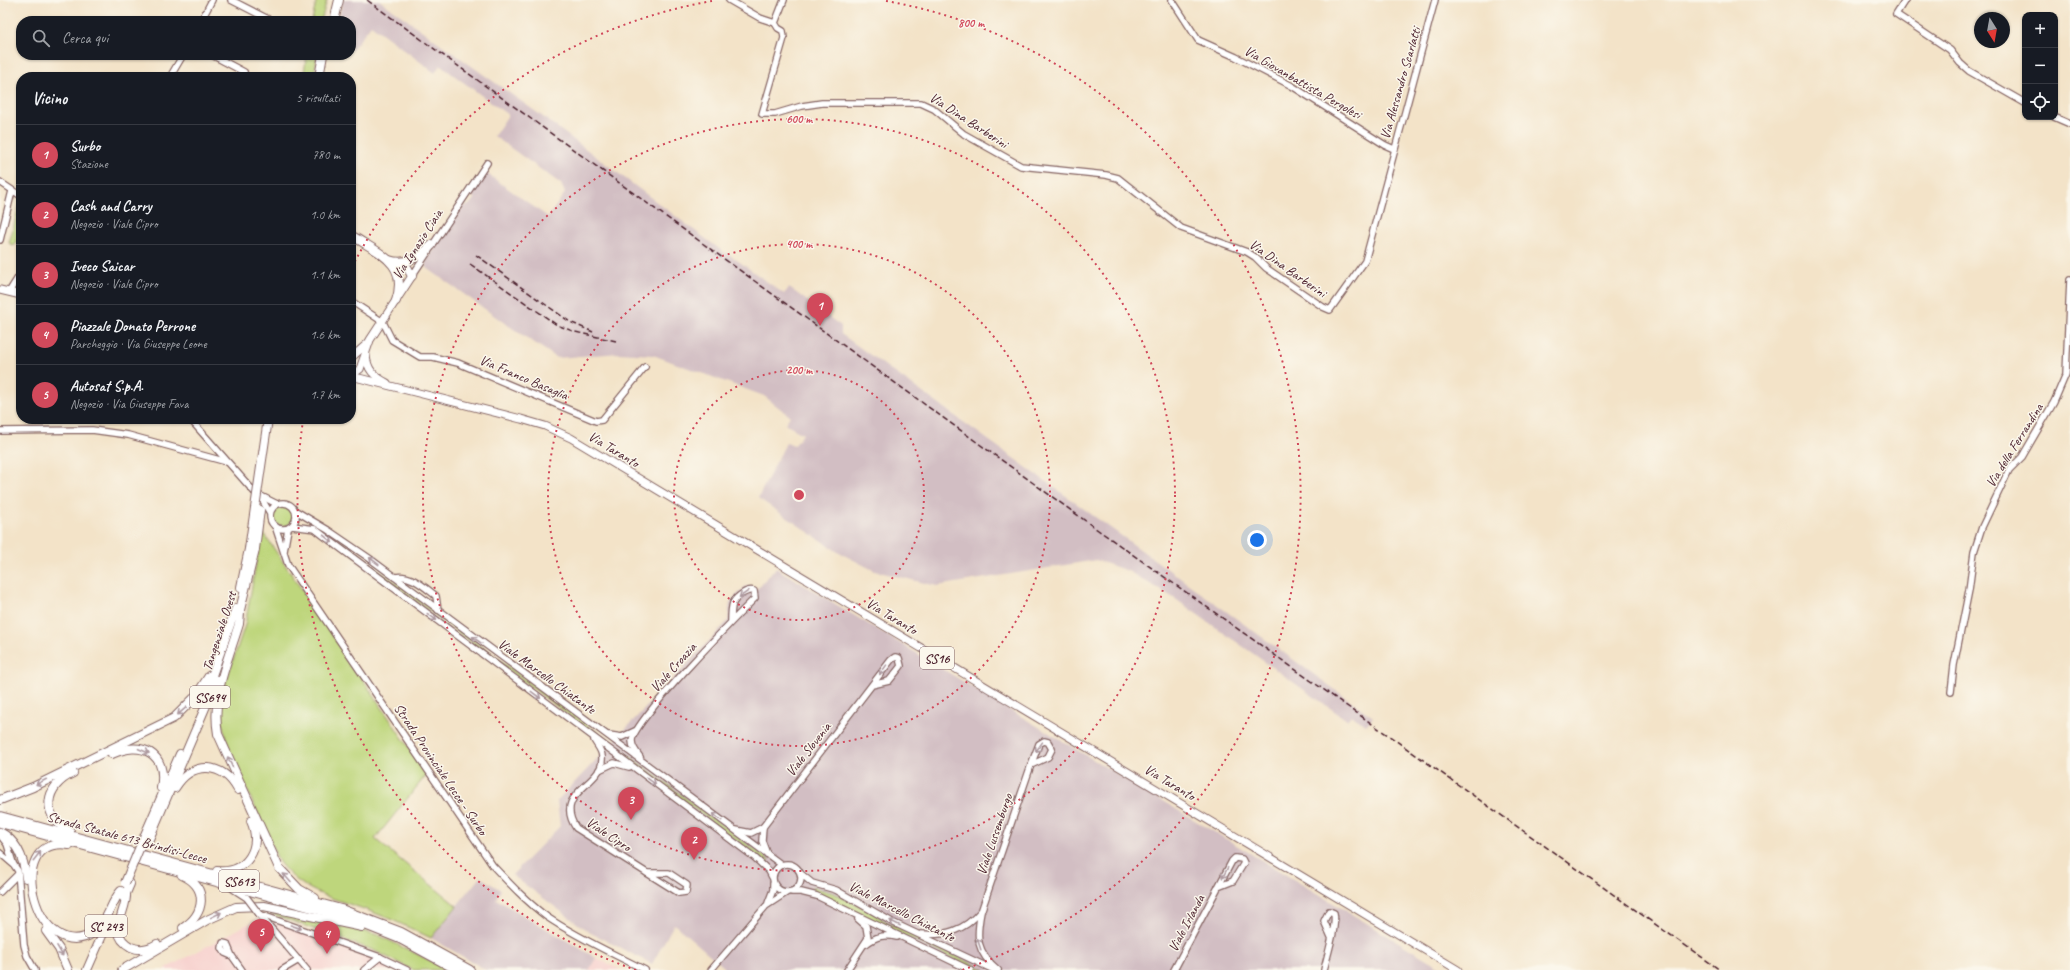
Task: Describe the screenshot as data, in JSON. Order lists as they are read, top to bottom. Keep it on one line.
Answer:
{"streets":{"highway":["Tangenziale Ovest","SS694","Strada Statale 613 Brindisi-Lecce","SS613","SC 243"],"main road":["Via Ignazio Ciaia","Via Taranto","SS16"],"street":["Via Giovanbattista Pergolesi","Via Alessandro Scarlatti","Via Dina Barberini","Via Franco Basaglia","Via della Ferrandina","Viale Croazia","Viale Marcello Chiatante","Viale Slovenia","Strada Provinciale Lecce - Surbo","Viale Cipro","Viale Lussemburgo","Viale Irlanda"]},"crossings":[["Via Giovanbattista Pergolesi","Via Alessandro Scarlatti"],["Via Giovanbattista Pergolesi","Via Dina Barberini"],["Via Alessandro Scarlatti","Via Dina Barberini"],["Via Ignazio Ciaia","Via Franco Basaglia"],["Tangenziale Ovest","SC 243"],["Viale Marcello Chiatante","Strada Provinciale Lecce - Surbo"],["Viale Marcello Chiatante","Viale Cipro"]],"north":"bottom","page":{"map_buttons":["+","−"],"search":"Cerca qui","heading":["Vicino","5 risultati"],"list":[{"mark":"1","name":"Surbo","note":"Stazione","value":"780 m"},{"mark":"2","name":"Cash and Carry","note":"Negozio · Viale Cipro","value":"1.0 km"},{"mark":"3","name":"Iveco Saicar","note":"Negozio · Viale Cipro","value":"1.1 km"},{"mark":"4","name":"Piazzale Donato Perrone","note":"Parcheggio · Via Giuseppe Leone","value":"1.6 km"},{"mark":"5","name":"Autosat S.p.A.","note":"Negozio · Via Giuseppe Fava","value":"1.7 km"}],"pins":["1","3","2","5","4"]},"rings":["800 m","600 m","400 m","200 m"]}
